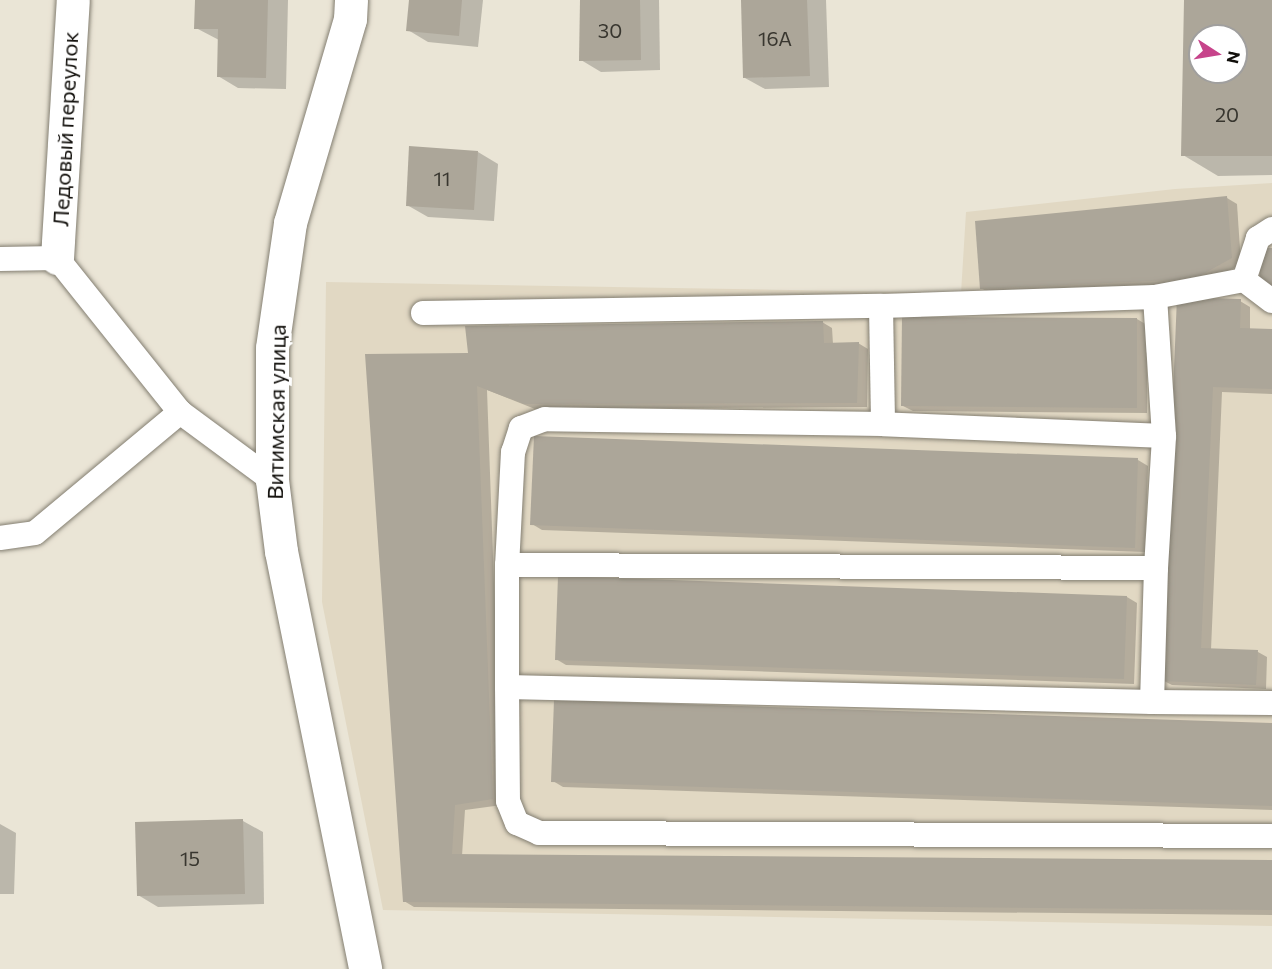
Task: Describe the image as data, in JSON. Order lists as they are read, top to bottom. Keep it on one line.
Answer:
{"streets":{"street":["Ледовый переулок","Витимская улица"]},"house_numbers":["30","16А","20","11","15"],"north":"right"}
